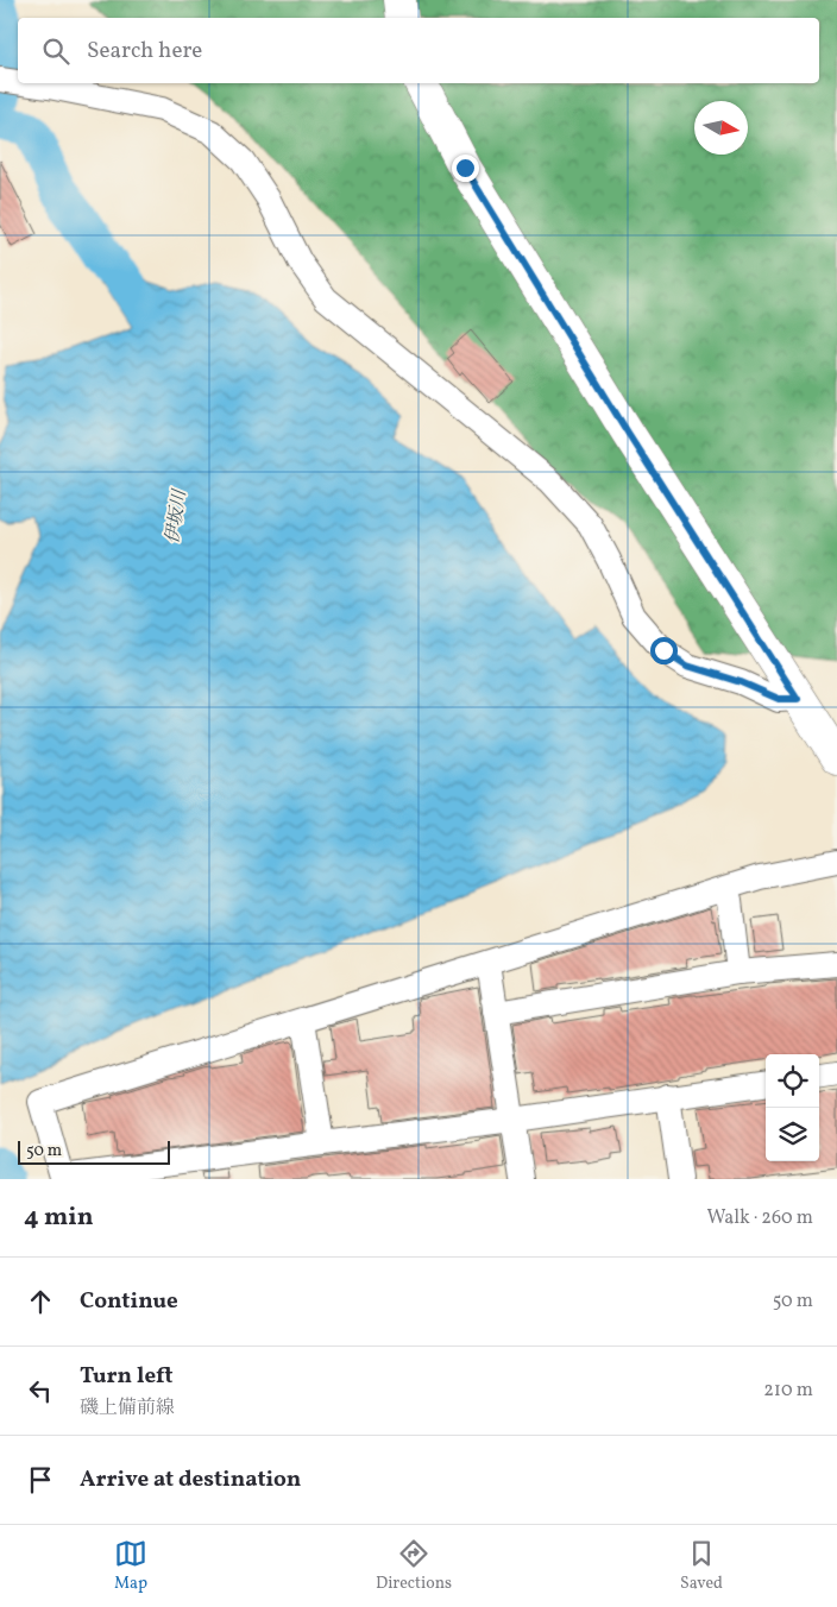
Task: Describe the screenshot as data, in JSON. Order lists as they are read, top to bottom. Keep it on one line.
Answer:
{"water":["伊坂川"],"scale_bar":"50 m","north":"right","page":{"search":"Search here","scale":"50 m","heading":["4 min","Walk · 260 m"],"list":[["Continue","50 m"],["Turn left","磯上備前線","210 m"],"Arrive at destination"],"nav":["Map","Directions","Saved"]}}
